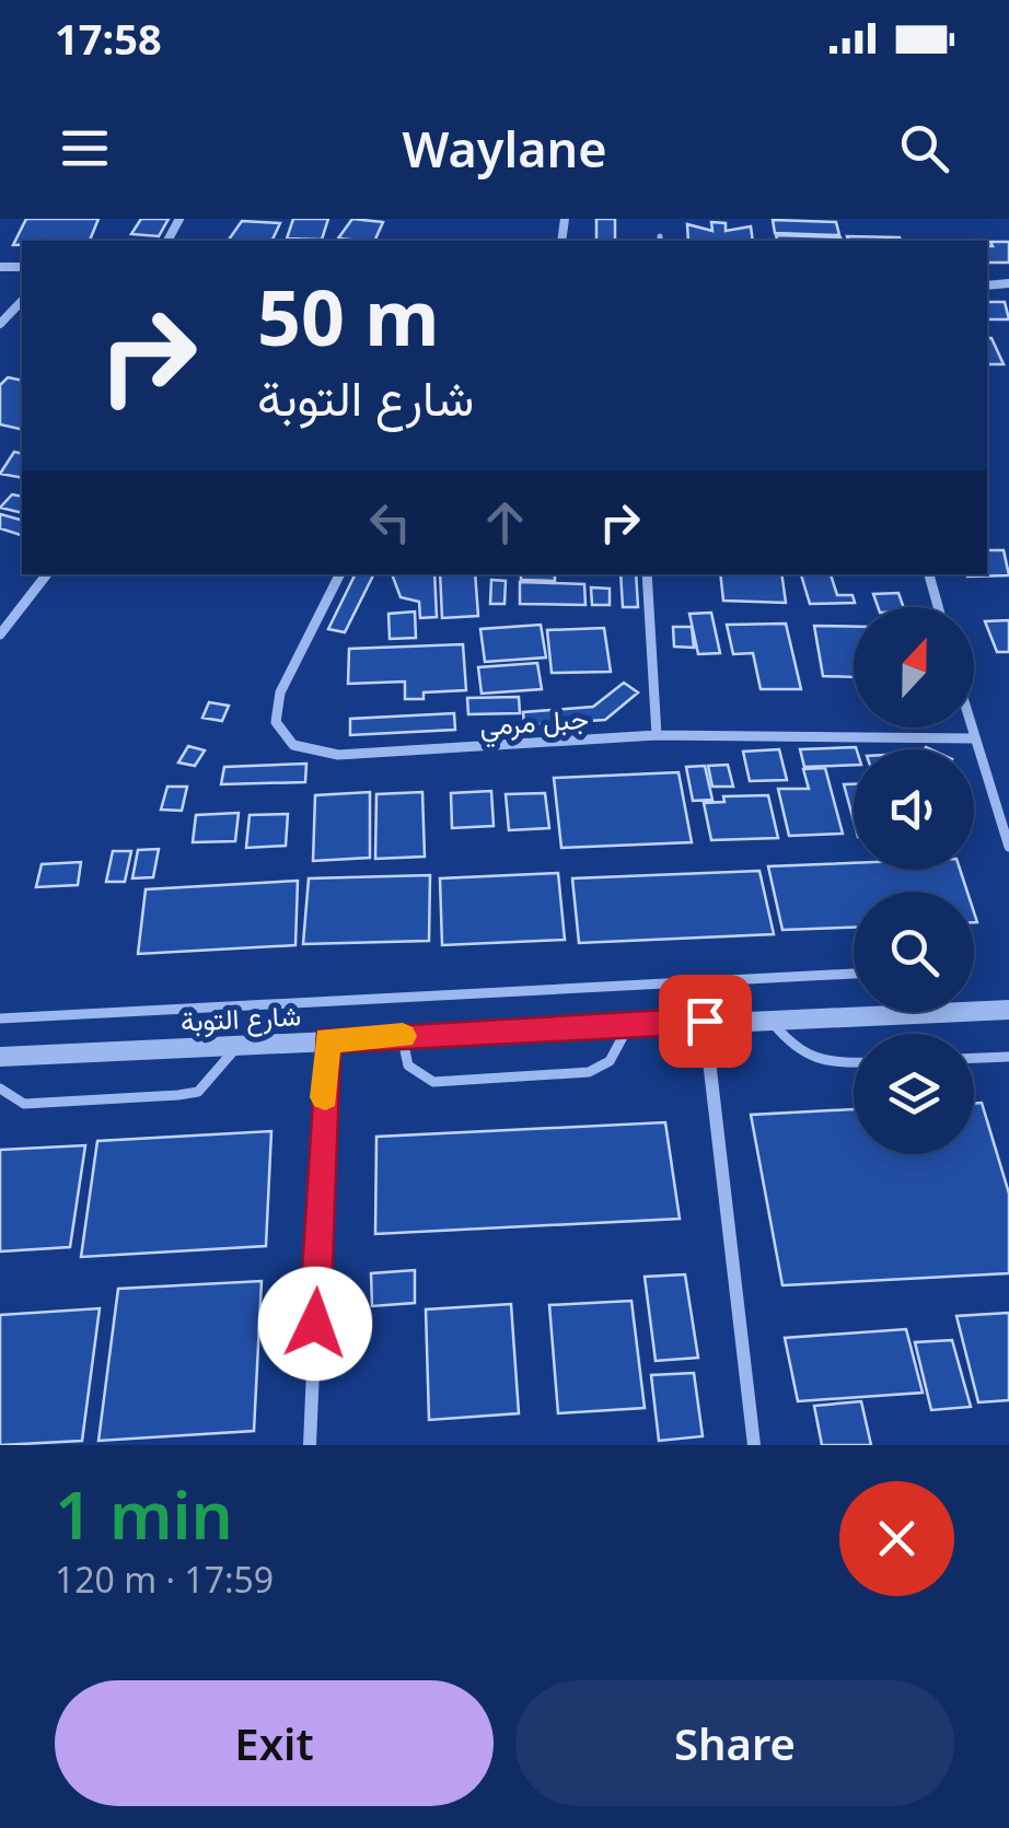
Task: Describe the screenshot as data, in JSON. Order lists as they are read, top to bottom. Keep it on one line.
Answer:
{"streets":{"street":["جبل مرمي","شارع التوبة"]},"north":"top","page":{"status":"17:58","header":"Waylane","turn":["50 m","شارع التوبة"],"heading":["1 min","120 m · 17:59"],"buttons":["Exit","Share"]}}
